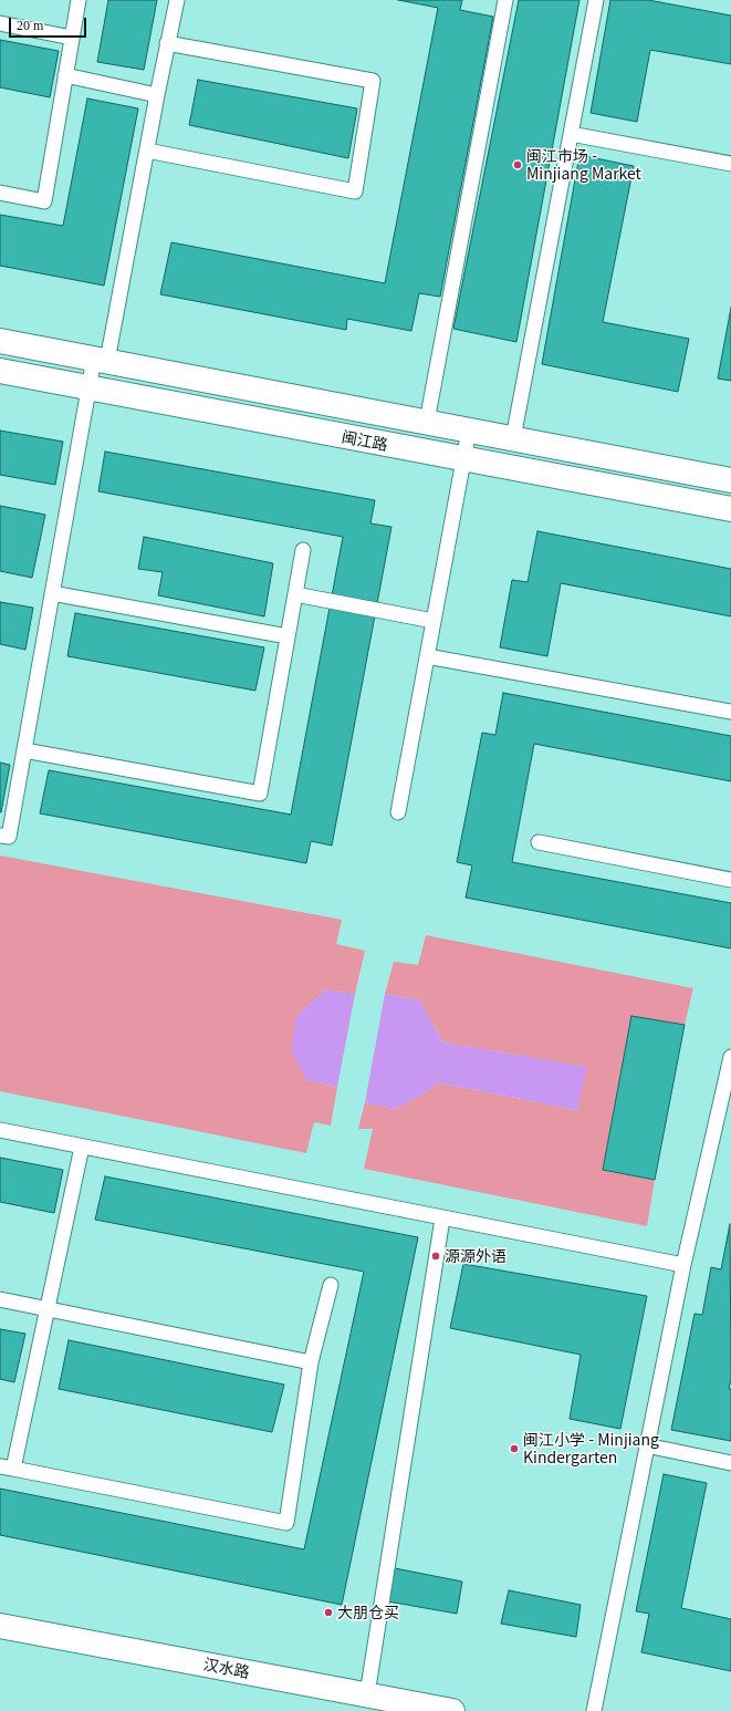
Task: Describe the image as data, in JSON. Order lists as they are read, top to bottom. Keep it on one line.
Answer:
{"streets":{"main road":["闽江路","汉水路"]},"places":["闽江市场 - Minjiang Market","源源外语","闽江小学 - Minjiang Kindergarten","大朋仓买"],"scale_bar":"20 m"}
